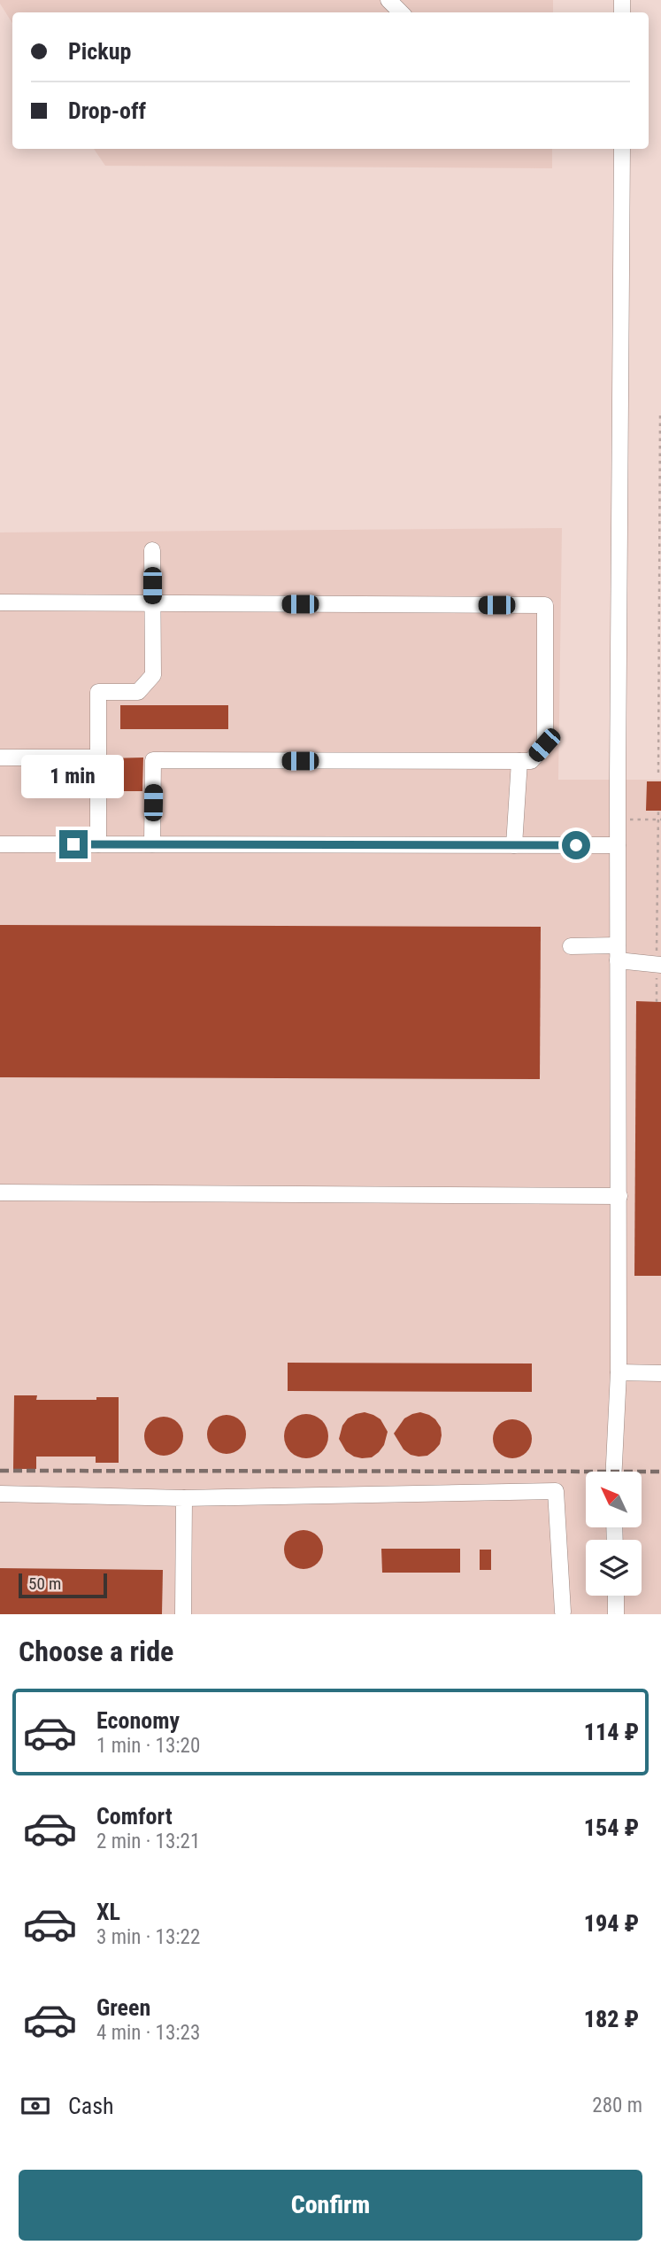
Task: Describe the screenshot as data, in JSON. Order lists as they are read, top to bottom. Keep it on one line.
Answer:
{"scale_bar":"50 m","north":"top left","page":{"banner":["Pickup","Drop-off"],"bubble":"1 min","scale":"50 m","heading":"Choose a ride","list":[{"name":"Economy","note":"1 min · 13:20","value":"114 ₽"},{"name":"Comfort","note":"2 min · 13:21","value":"154 ₽"},{"name":"XL","note":"3 min · 13:22","value":"194 ₽"},{"name":"Green","note":"4 min · 13:23","value":"182 ₽"}],"pay":["Cash","280 m"],"buttons":"Confirm"}}
